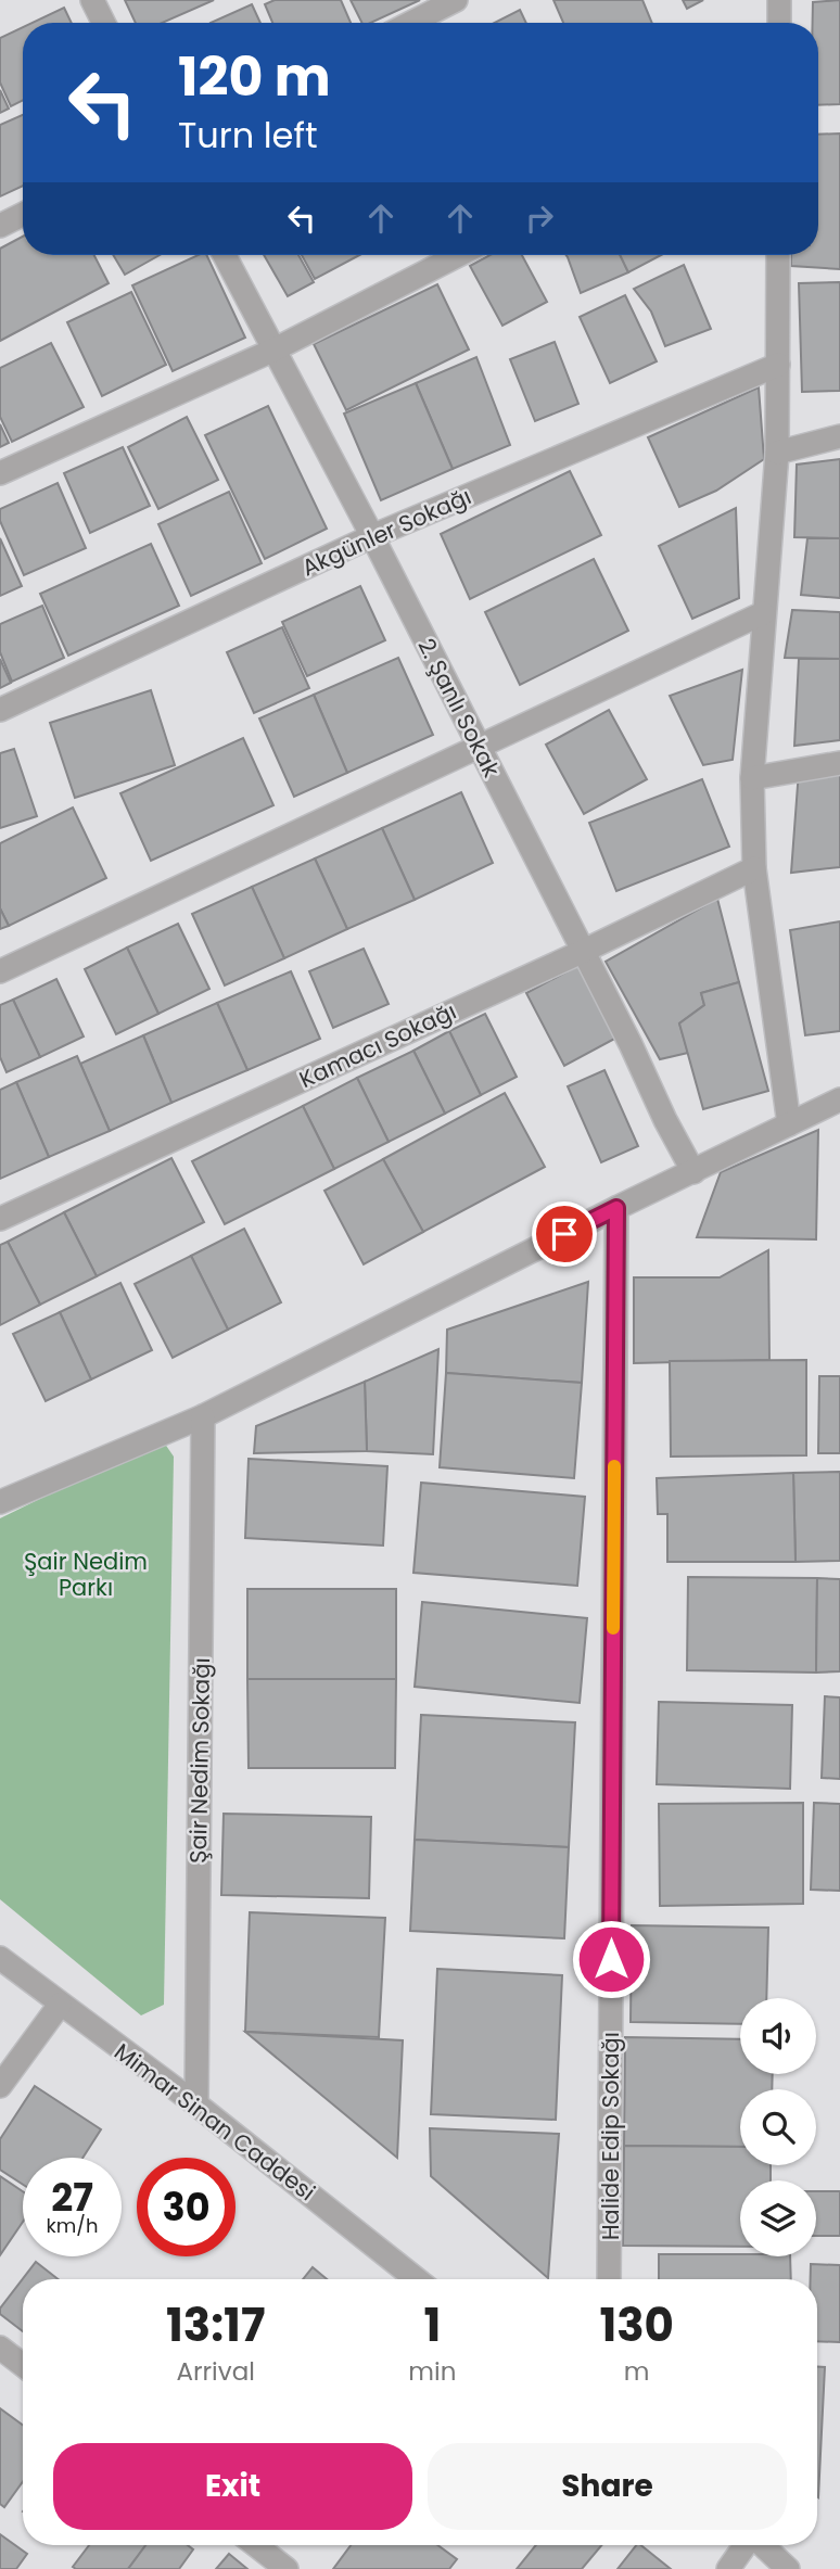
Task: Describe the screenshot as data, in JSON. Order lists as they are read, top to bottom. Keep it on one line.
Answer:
{"streets":{"street":["Akgünler Sokağı","2. Şanlı Sokak","Kamacı Sokağı","Şair Nedim Sokağı","Mimar Sinan Caddesi","Halide Edip Sokağı"]},"crossings":[["Akgünler Sokağı","2. Şanlı Sokak"],["2. Şanlı Sokak","Kamacı Sokağı"],["Şair Nedim Sokağı","Mimar Sinan Caddesi"]],"parks":["Şair Nedim Parkı"],"page":{"turn":["120 m","Turn left"],"speed":"27 km/h","limit":"30","eta":["13:17","Arrival","1","min","130","m"],"buttons":["Exit","Share"]}}
